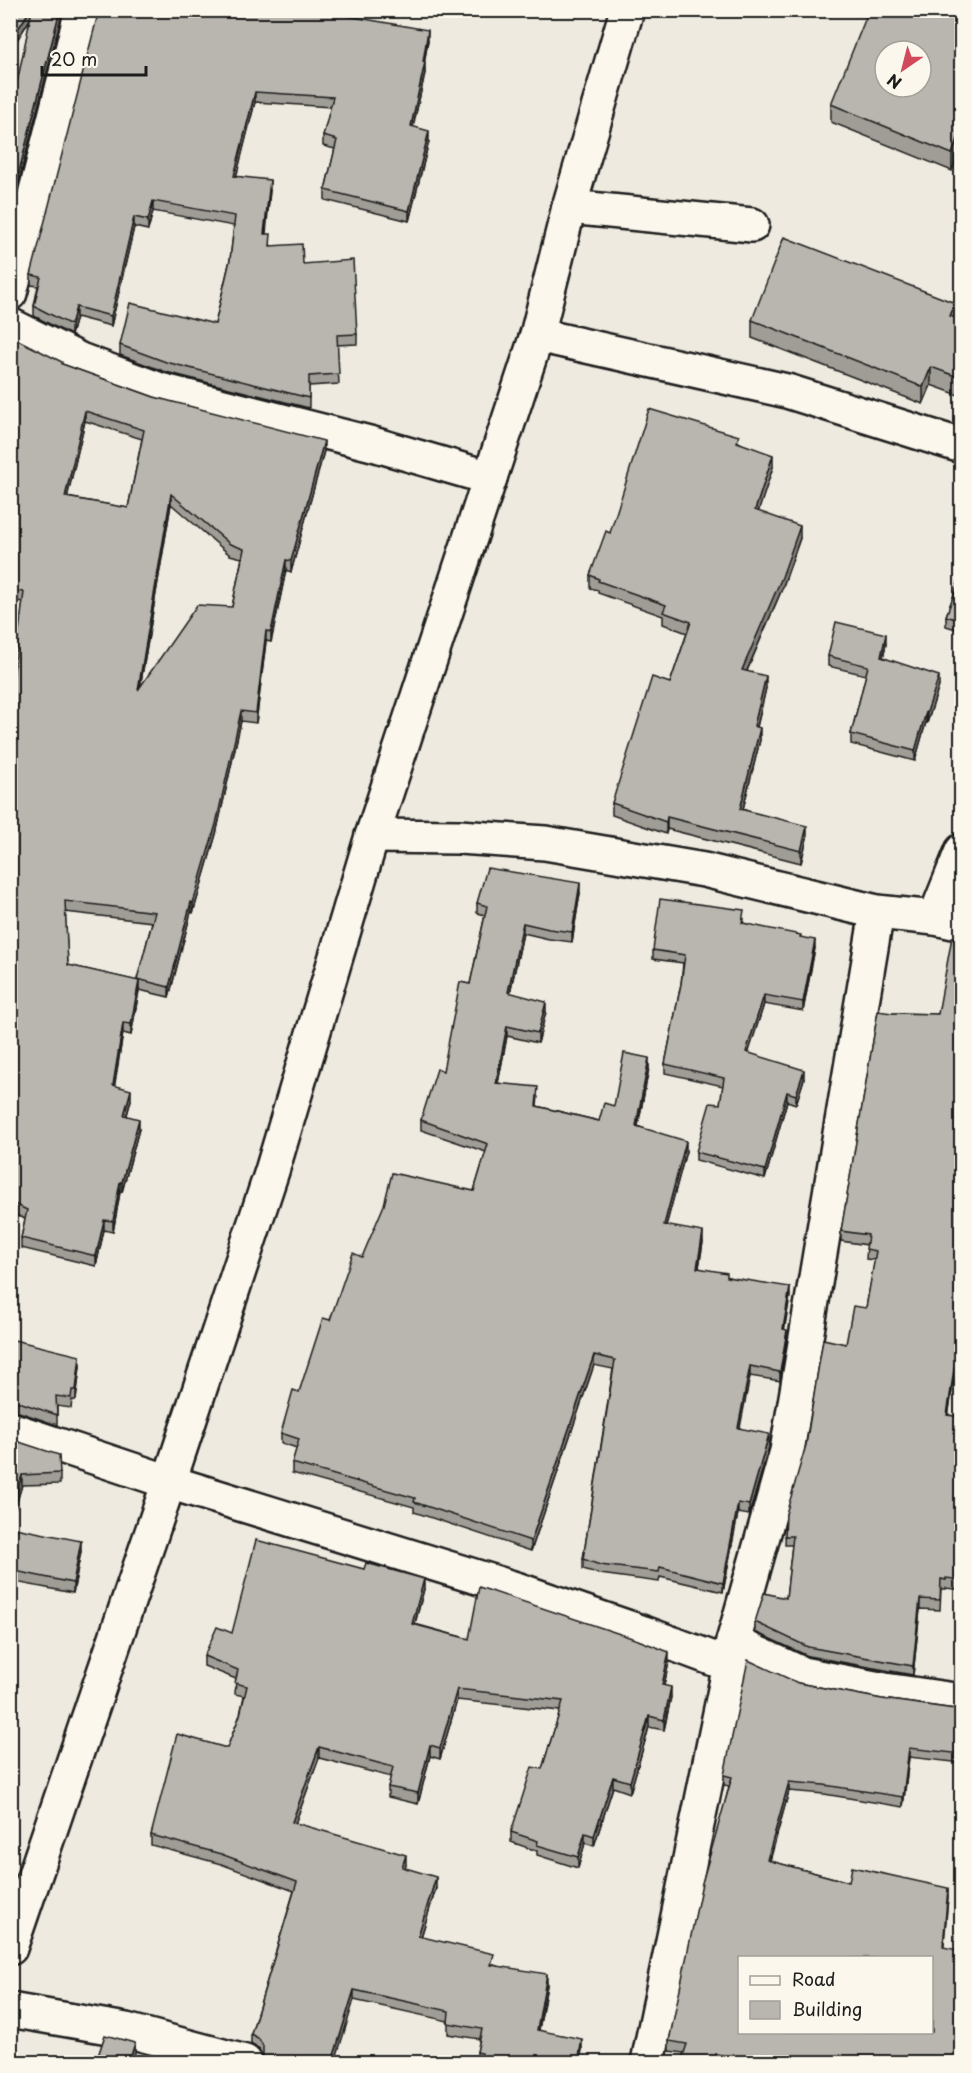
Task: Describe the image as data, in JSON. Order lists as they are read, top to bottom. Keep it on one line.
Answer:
{"legend":["Road","Building"],"scale_bar":"20 m","north":"bottom left"}
